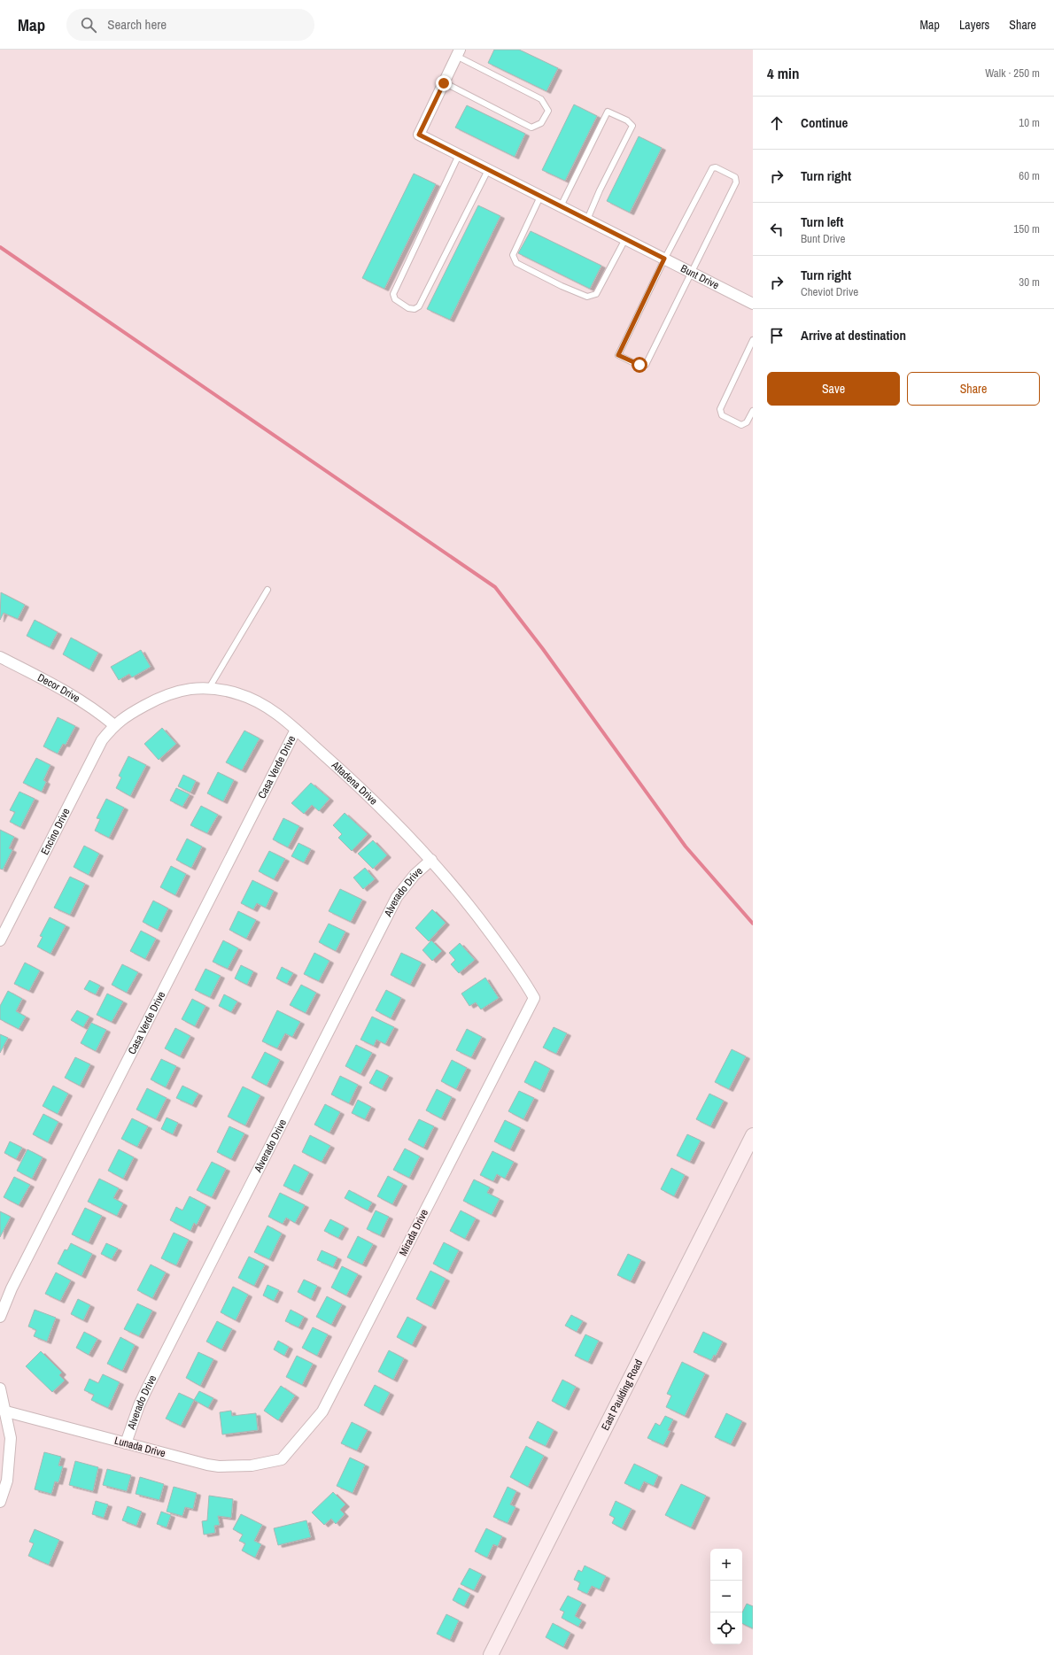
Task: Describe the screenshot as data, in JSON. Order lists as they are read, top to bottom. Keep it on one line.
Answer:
{"streets":{"main road":["East Paulding Road"],"street":["Bunt Drive","Decor Drive","Casa Verde Drive","Altadena Drive","Encino Drive","Alverado Drive","Mirada Drive","Lunada Drive"]},"crossings":[["Decor Drive","Altadena Drive"],["Decor Drive","Encino Drive"],["Casa Verde Drive","Altadena Drive"],["Altadena Drive","Encino Drive"],["Altadena Drive","Alverado Drive"],["Altadena Drive","Mirada Drive"],["Alverado Drive","Lunada Drive"],["Mirada Drive","Lunada Drive"]],"page":{"header":"Map","search":"Search here","nav":["Map","Layers","Share"],"heading":["4 min","Walk · 250 m"],"list":[["Continue","10 m"],["Turn right","60 m"],["Turn left","Bunt Drive","150 m"],["Turn right","Cheviot Drive","30 m"],"Arrive at destination"],"buttons":["Save","Share"],"map_buttons":["+","−"]}}
